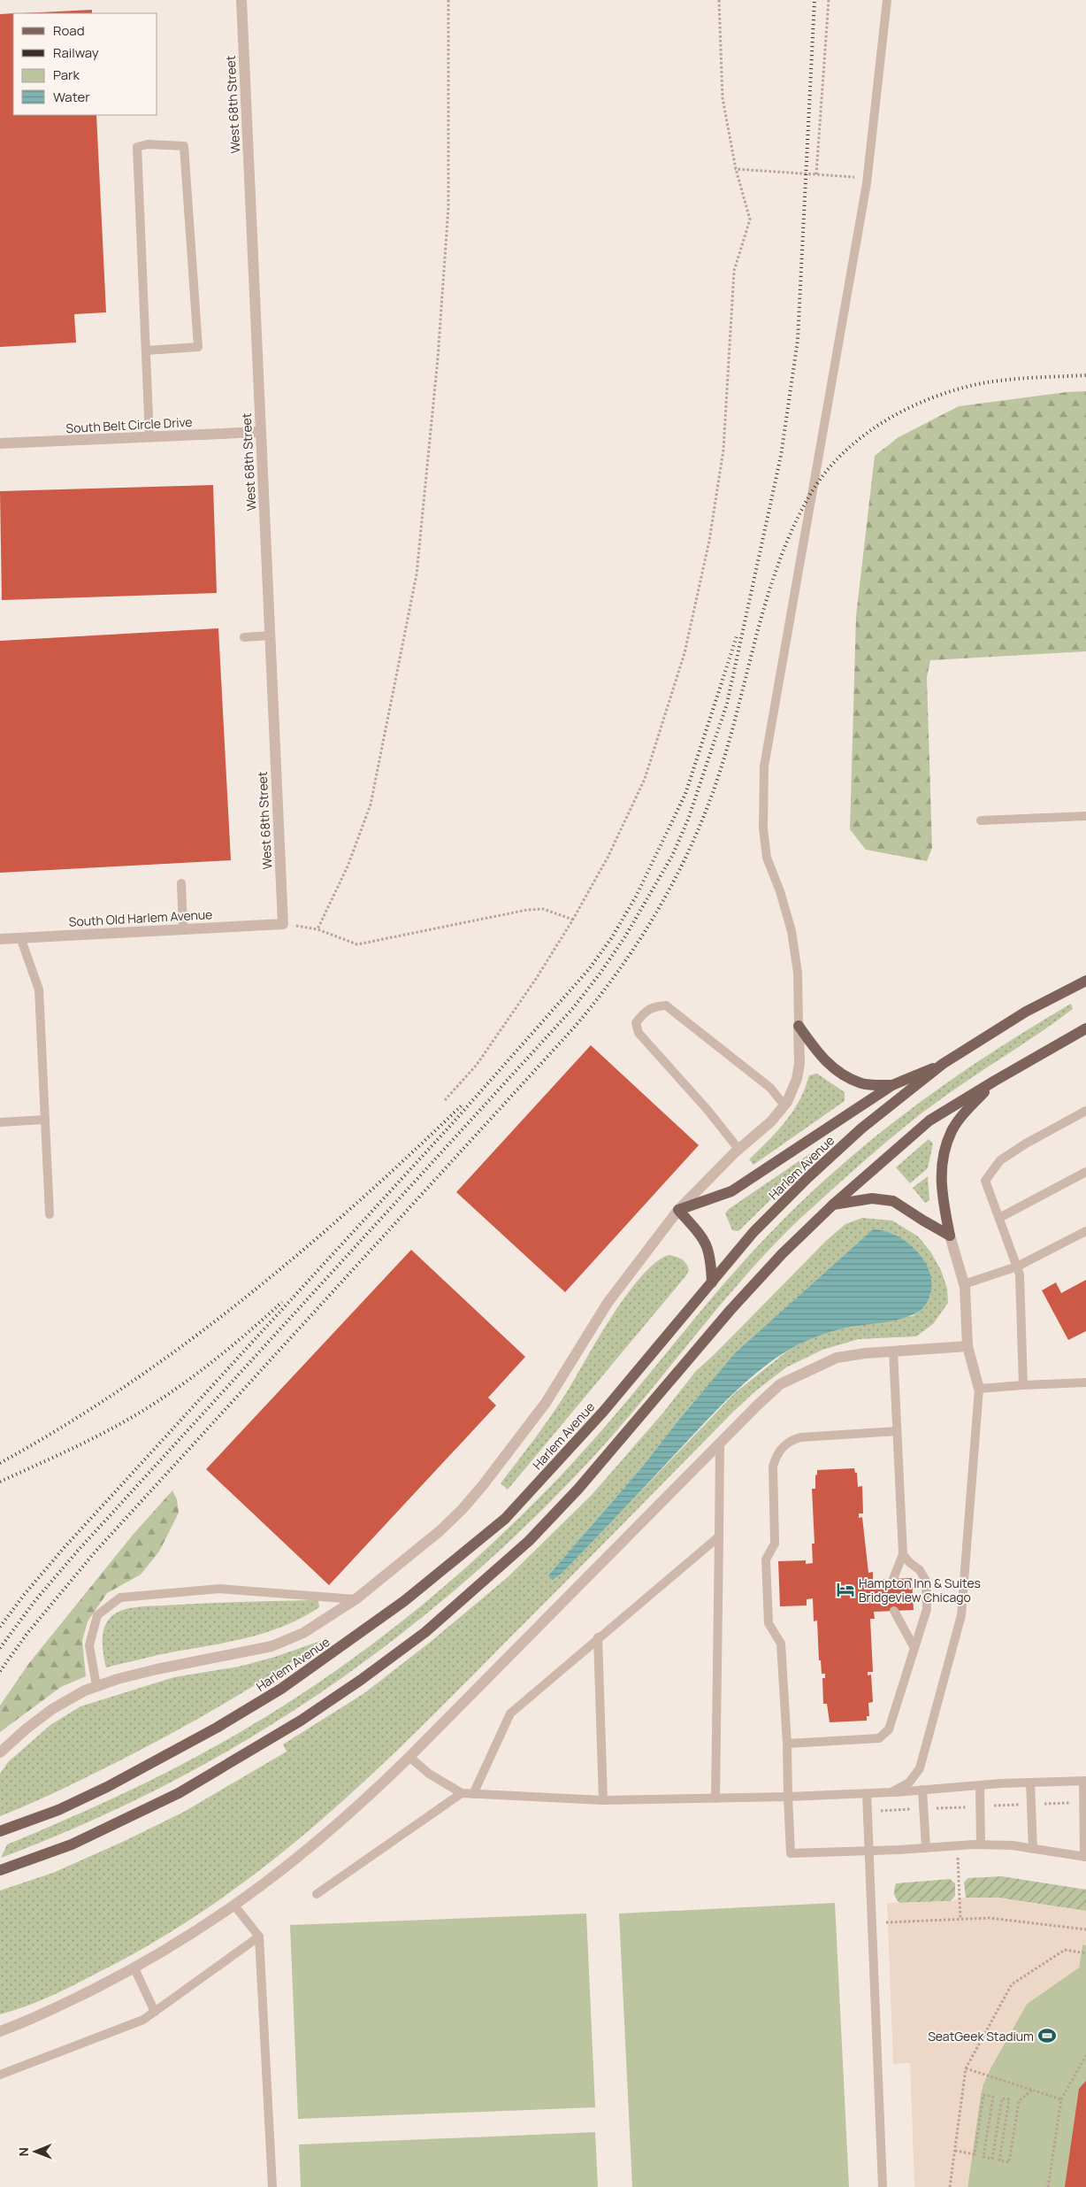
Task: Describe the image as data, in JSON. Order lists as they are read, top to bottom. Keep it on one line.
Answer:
{"streets":{"main road":["Harlem Avenue"],"street":["West 68th Street","South Belt Circle Drive","South Old Harlem Avenue"]},"crossings":[["West 68th Street","South Belt Circle Drive"],["West 68th Street","South Old Harlem Avenue"]],"places":{"hotel":["Hampton Inn & Suites Bridgeview Chicago"],"sports":["SeatGeek Stadium"]},"legend":["Road","Railway","Park","Water"],"north":"left"}
